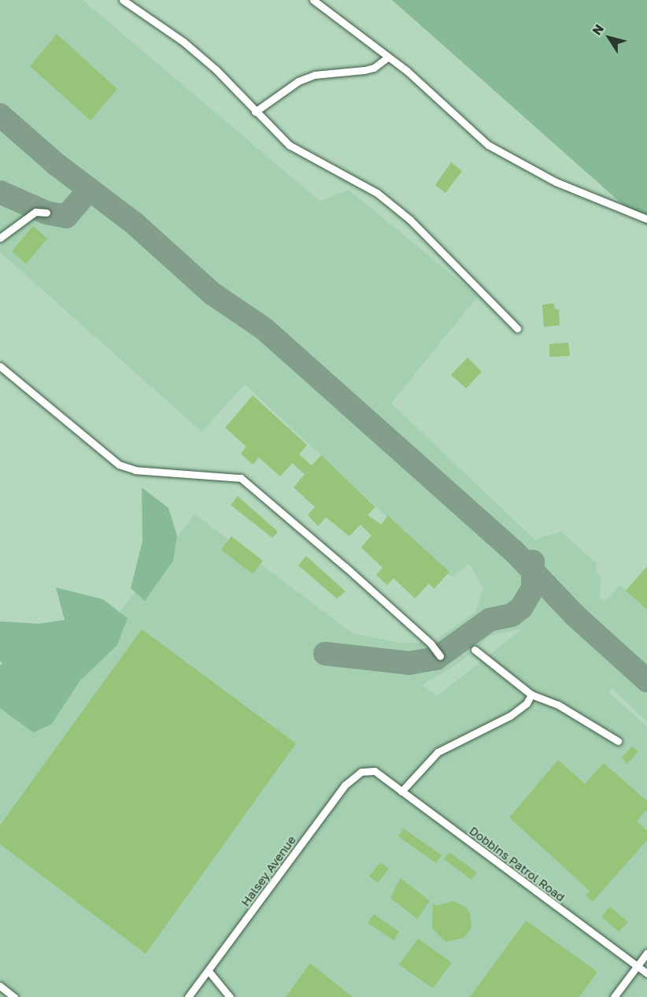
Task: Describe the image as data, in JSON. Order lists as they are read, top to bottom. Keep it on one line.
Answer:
{"streets":{"street":["Dobbins Patrol Road","Halsey Avenue"]},"crossings":[["Dobbins Patrol Road","Halsey Avenue"]],"north":"top left"}
